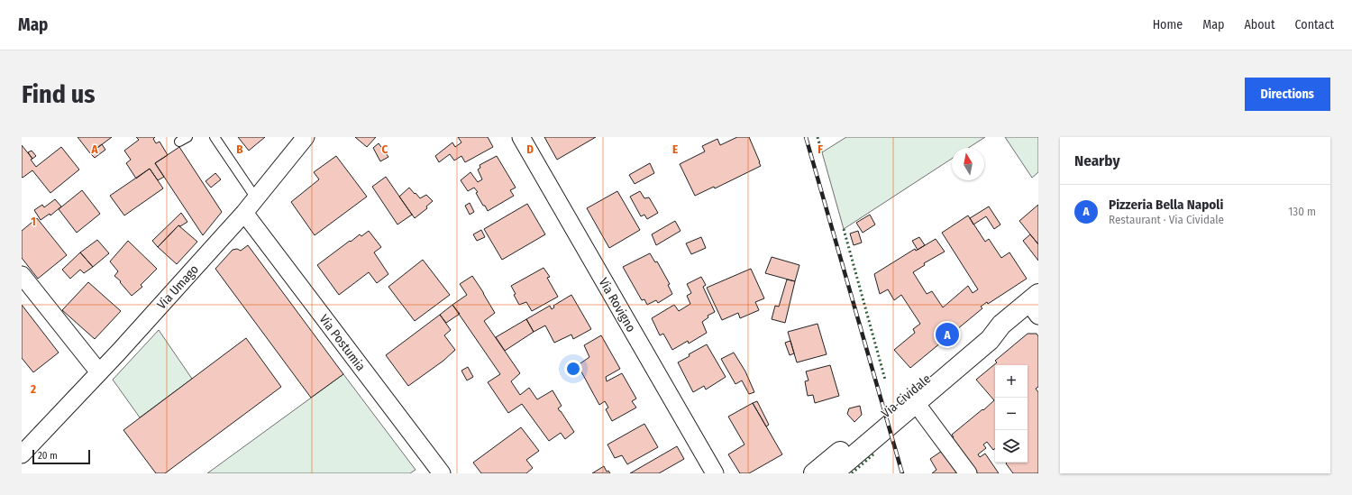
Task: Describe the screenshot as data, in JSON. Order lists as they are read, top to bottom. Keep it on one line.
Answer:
{"streets":{"main road":["Via Cividale"],"street":["Via Umago","Via Rovigno","Via Postumia"]},"crossings":[["Via Umago","Via Postumia"]],"scale_bar":"20 m","north":"top","page":{"header":"Map","nav":["Home","Map","About","Contact"],"buttons":"Directions","title":"Find us","heading":"Nearby","list":[{"mark":"A","name":"Pizzeria Bella Napoli","note":"Restaurant · Via Cividale","value":"130 m"}],"pins":"A","map_buttons":["+","−"],"scale":"20 m"},"grid":{"columns":["A","B","C","D","E","F"],"rows":["1","2"]}}
